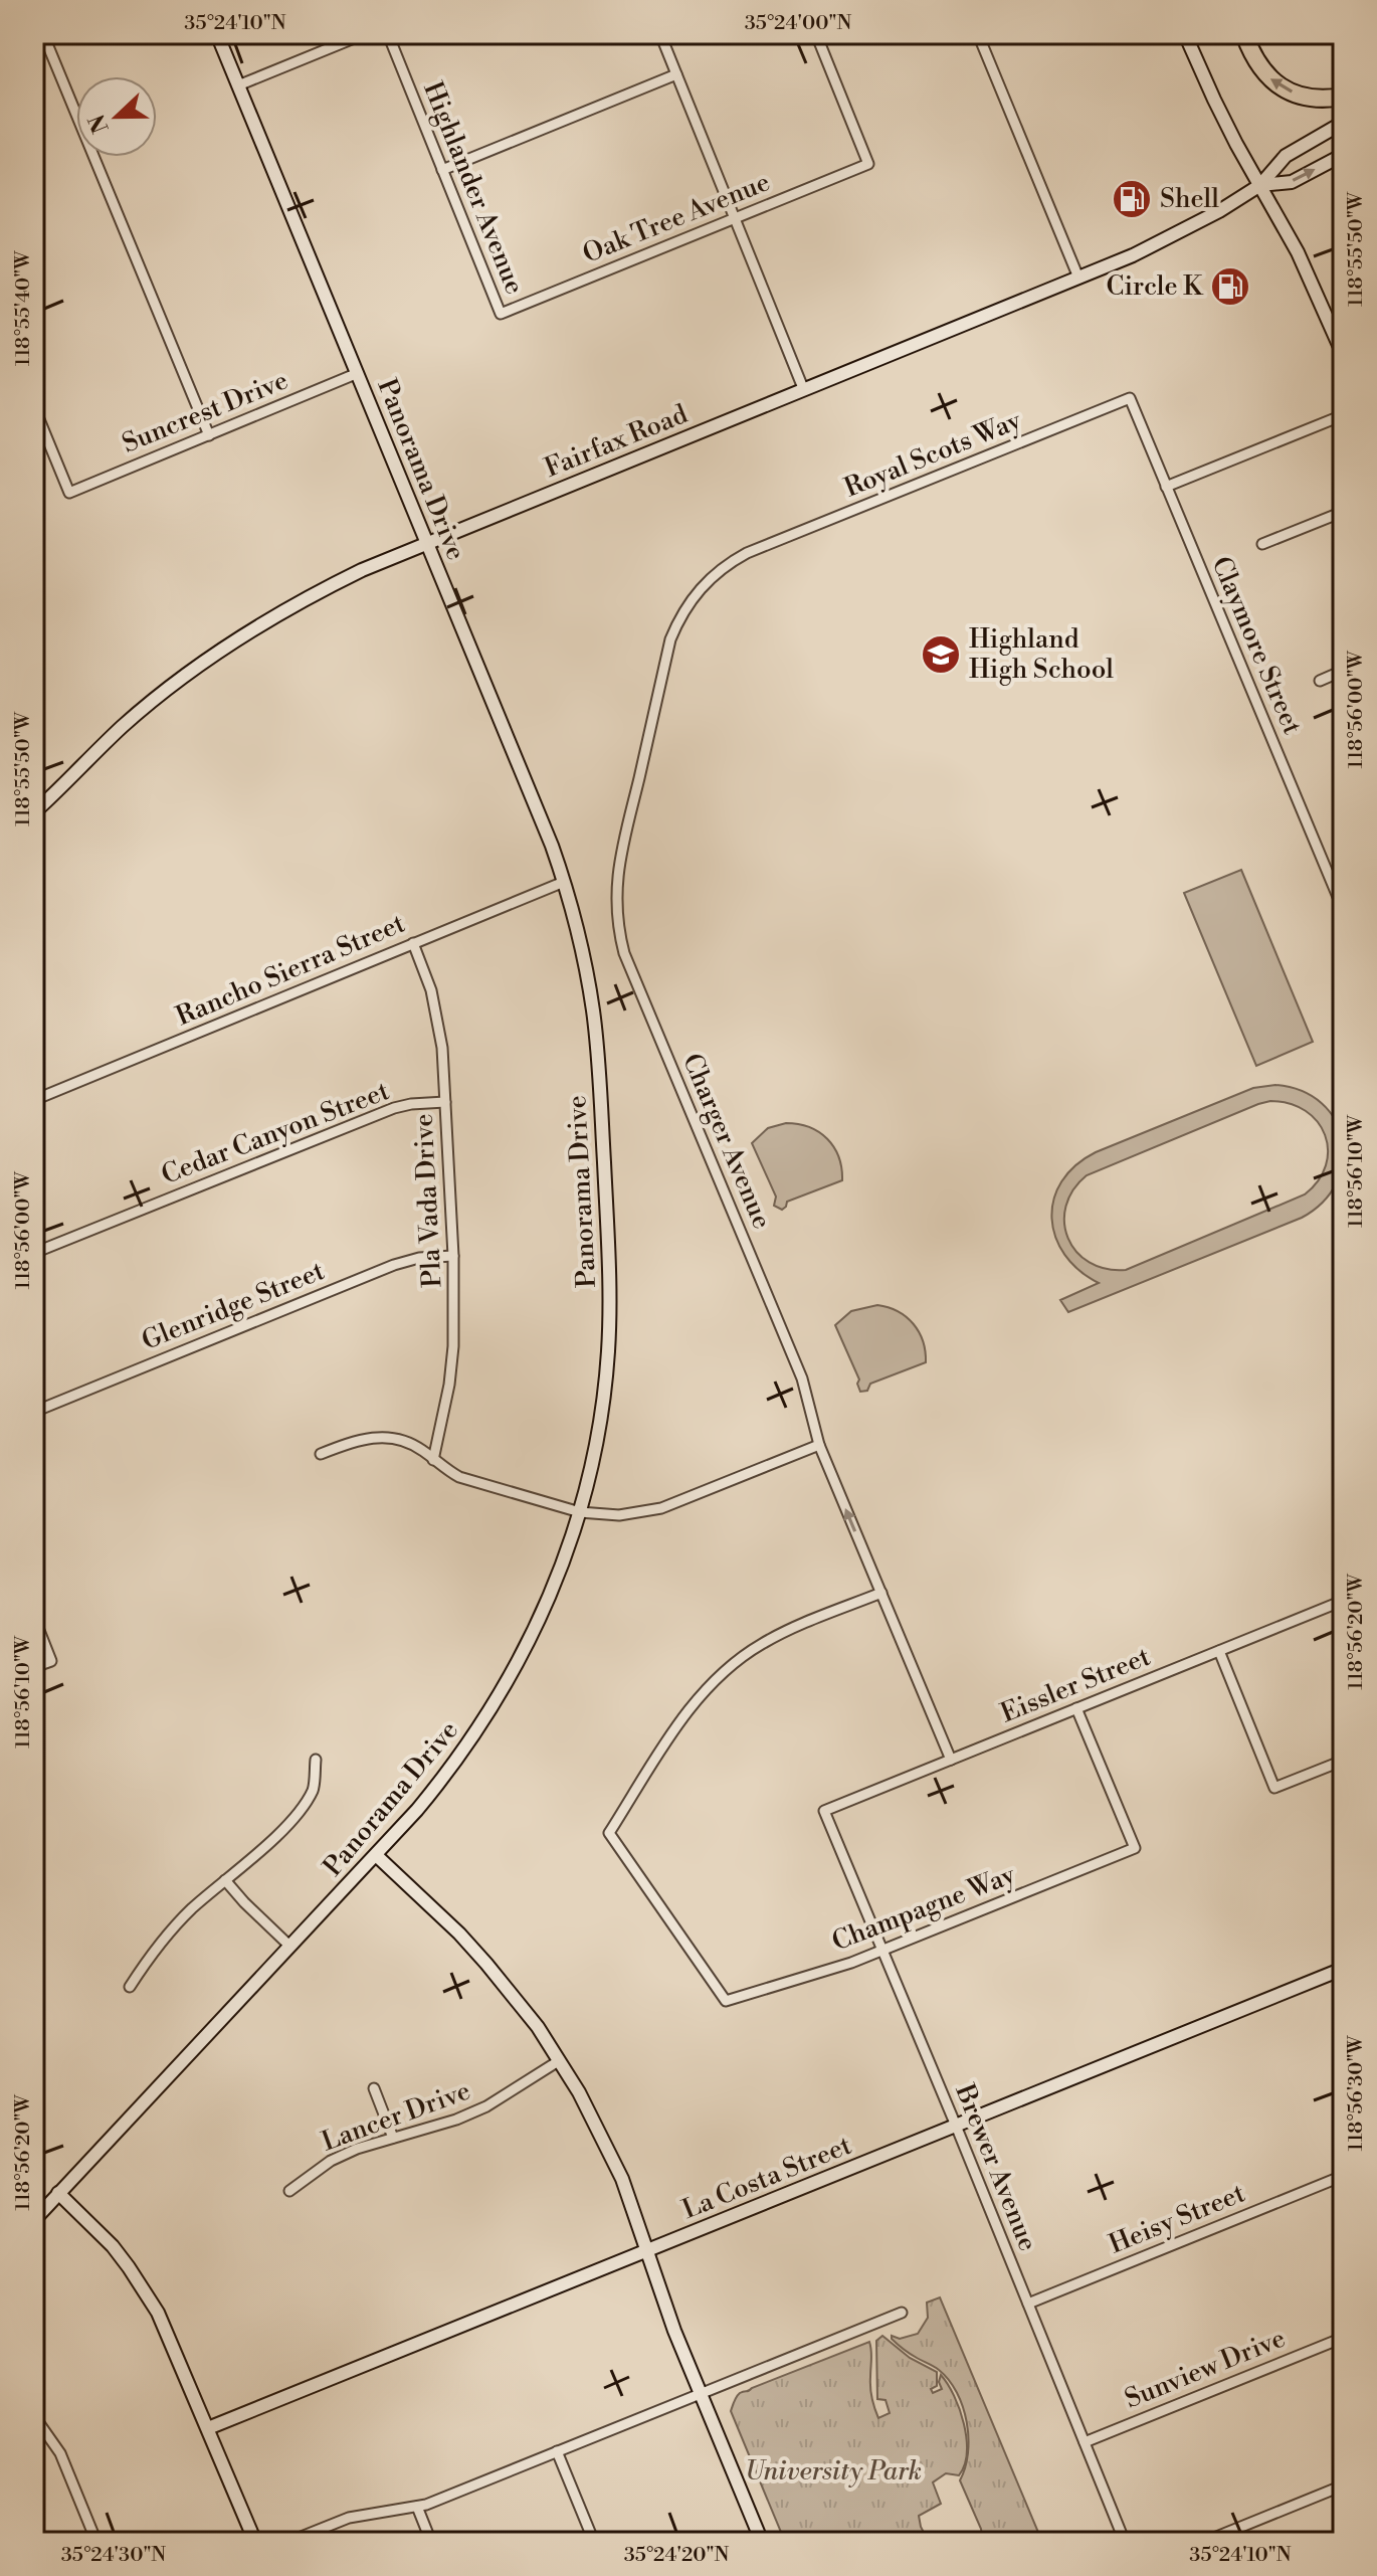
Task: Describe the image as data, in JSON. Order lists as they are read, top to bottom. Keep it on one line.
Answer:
{"streets":{"street":["Highlander Avenue","Oak Tree Avenue","Suncrest Drive","Fairfax Road","Royal Scots Way","Panorama Drive","Claymore Street","Rancho Sierra Street","Cedar Canyon Street","Charger Avenue","Pla Vada Drive","Glenridge Street","Eissler Street","Champagne Way","Lancer Drive","Brewer Avenue","La Costa Street","Heisy Street","Sunview Drive"]},"crossings":[["Highlander Avenue","Oak Tree Avenue"],["Suncrest Drive","Panorama Drive"],["Fairfax Road","Panorama Drive"],["Royal Scots Way","Claymore Street"],["Royal Scots Way","Charger Avenue"],["Panorama Drive","Rancho Sierra Street"],["Rancho Sierra Street","Pla Vada Drive"],["Cedar Canyon Street","Pla Vada Drive"],["Charger Avenue","Eissler Street"],["Charger Avenue","Champagne Way"],["Pla Vada Drive","Glenridge Street"],["Eissler Street","Champagne Way"],["Eissler Street","Brewer Avenue"],["Champagne Way","Brewer Avenue"],["Brewer Avenue","La Costa Street"],["Brewer Avenue","Heisy Street"],["Brewer Avenue","Sunview Drive"]],"parks":["University Park"],"places":{"fuel station":["Shell","Circle K"],"school or university":["Highland High School"]},"north":"left","coordinates":["35°24'10\"N","35°24'00\"N","118°55'50\"W","118°55'40\"W","118°56'00\"W","118°56'10\"W","118°56'20\"W","118°56'30\"W","35°24'30\"N","35°24'20\"N"]}
